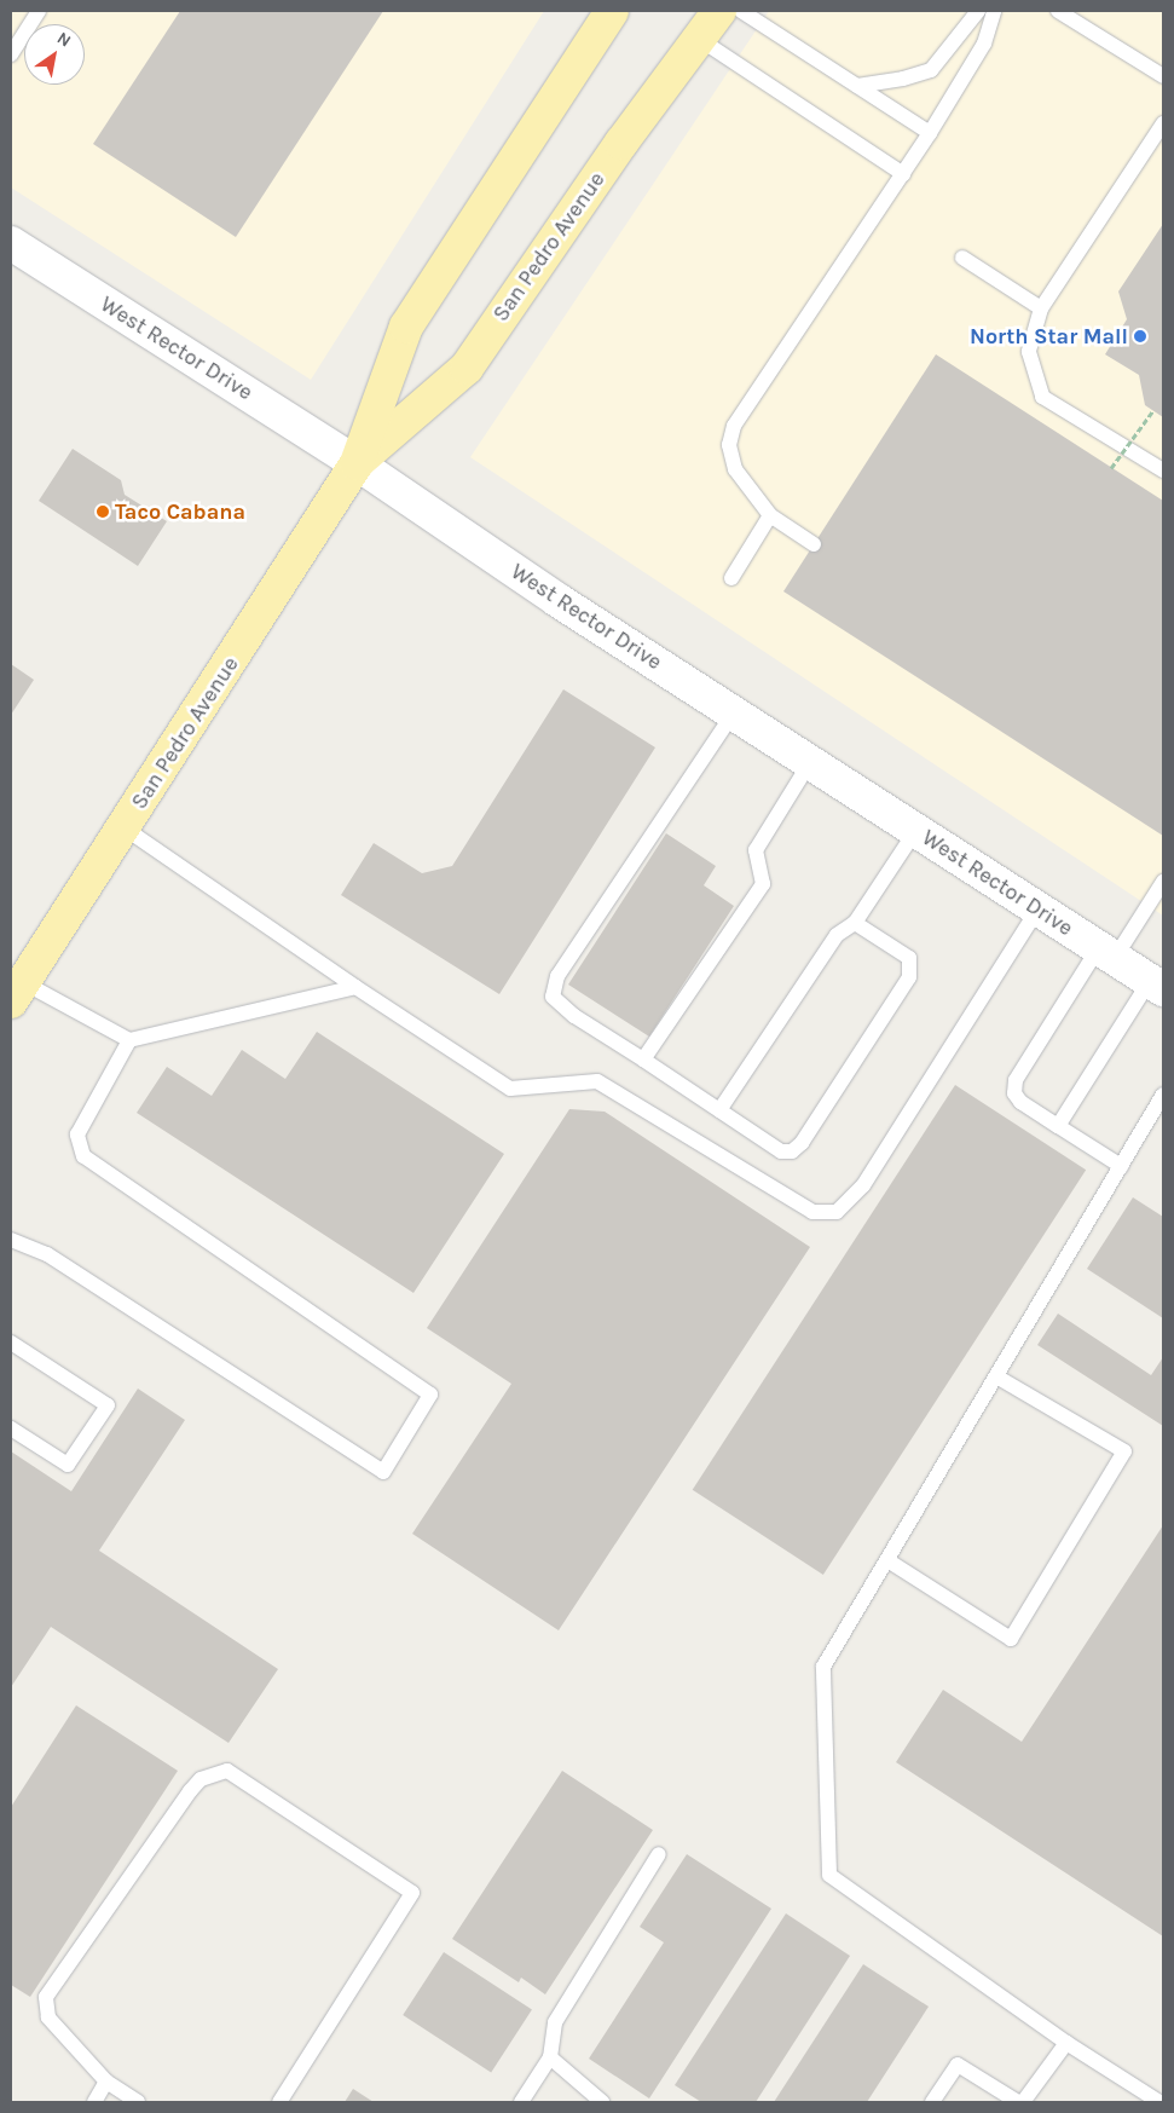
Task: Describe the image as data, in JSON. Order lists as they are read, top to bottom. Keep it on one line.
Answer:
{"streets":{"main road":["San Pedro Avenue"],"street":["West Rector Drive"]},"crossings":[["San Pedro Avenue","West Rector Drive"]],"places":["North Star Mall","Taco Cabana"],"north":"top right"}
